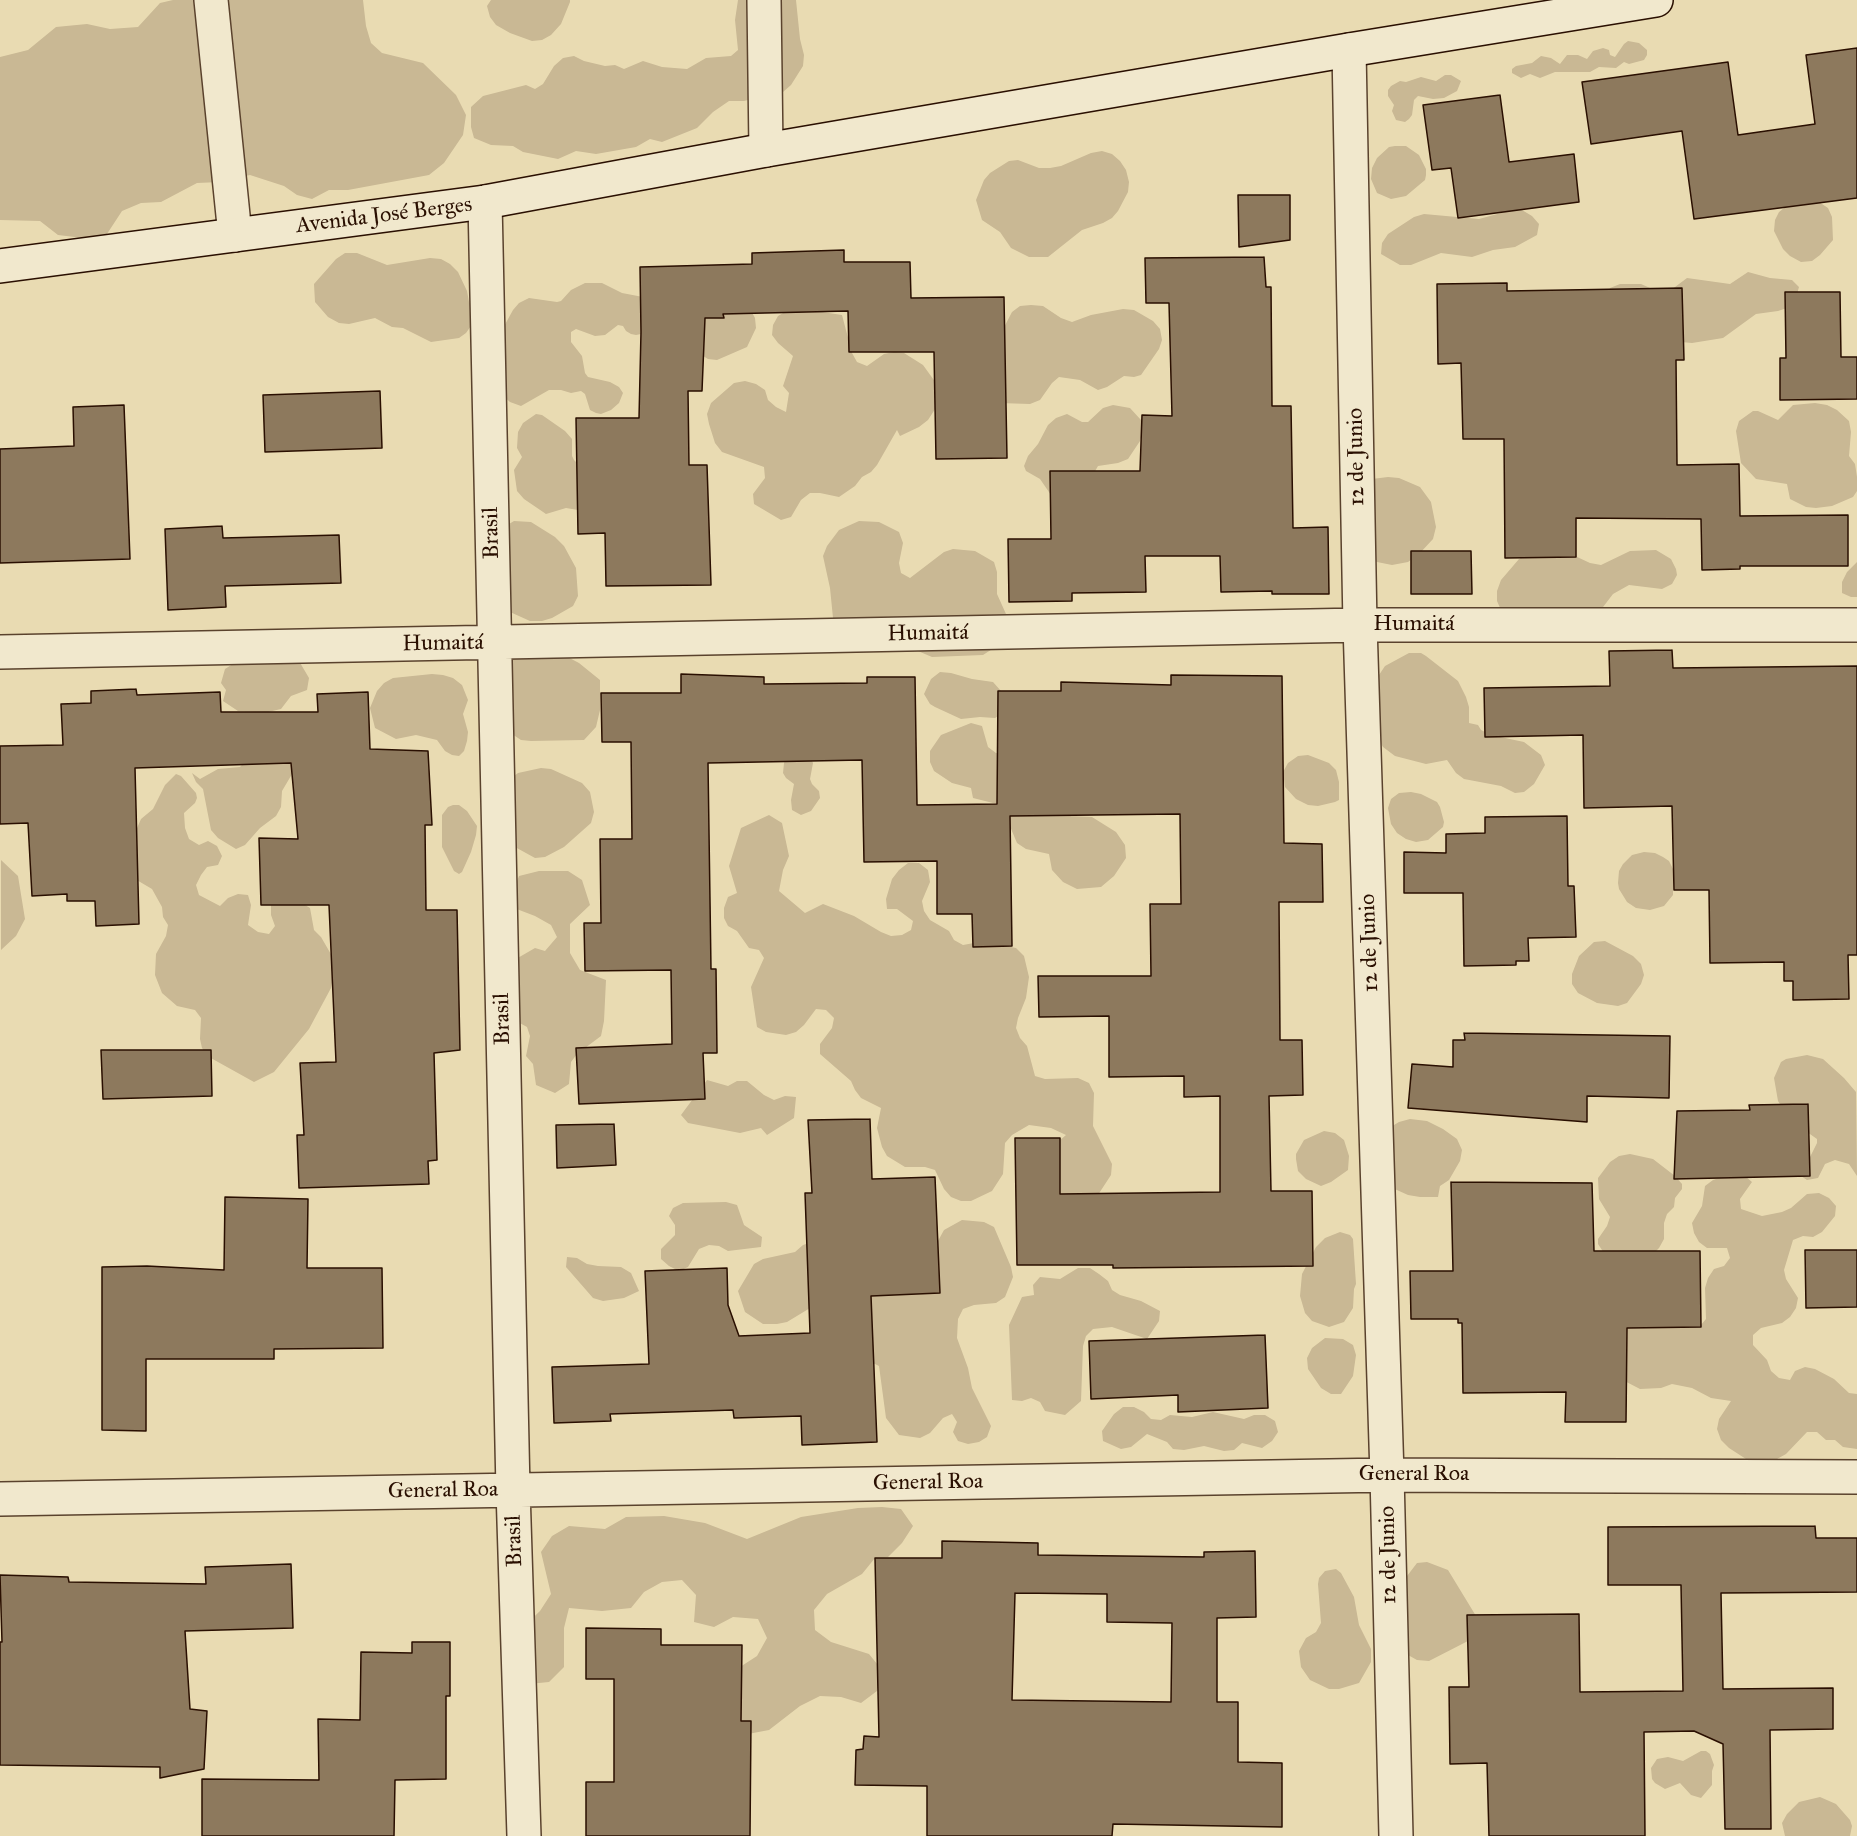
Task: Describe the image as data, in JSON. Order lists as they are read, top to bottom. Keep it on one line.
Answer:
{"streets":{"street":["Avenida José Berges","12 de Junio","Brasil","Humaitá","General Roa"]},"crossings":[["Avenida José Berges","12 de Junio"],["Avenida José Berges","Brasil"],["12 de Junio","Humaitá"],["12 de Junio","General Roa"],["Brasil","Humaitá"],["Brasil","General Roa"]]}
